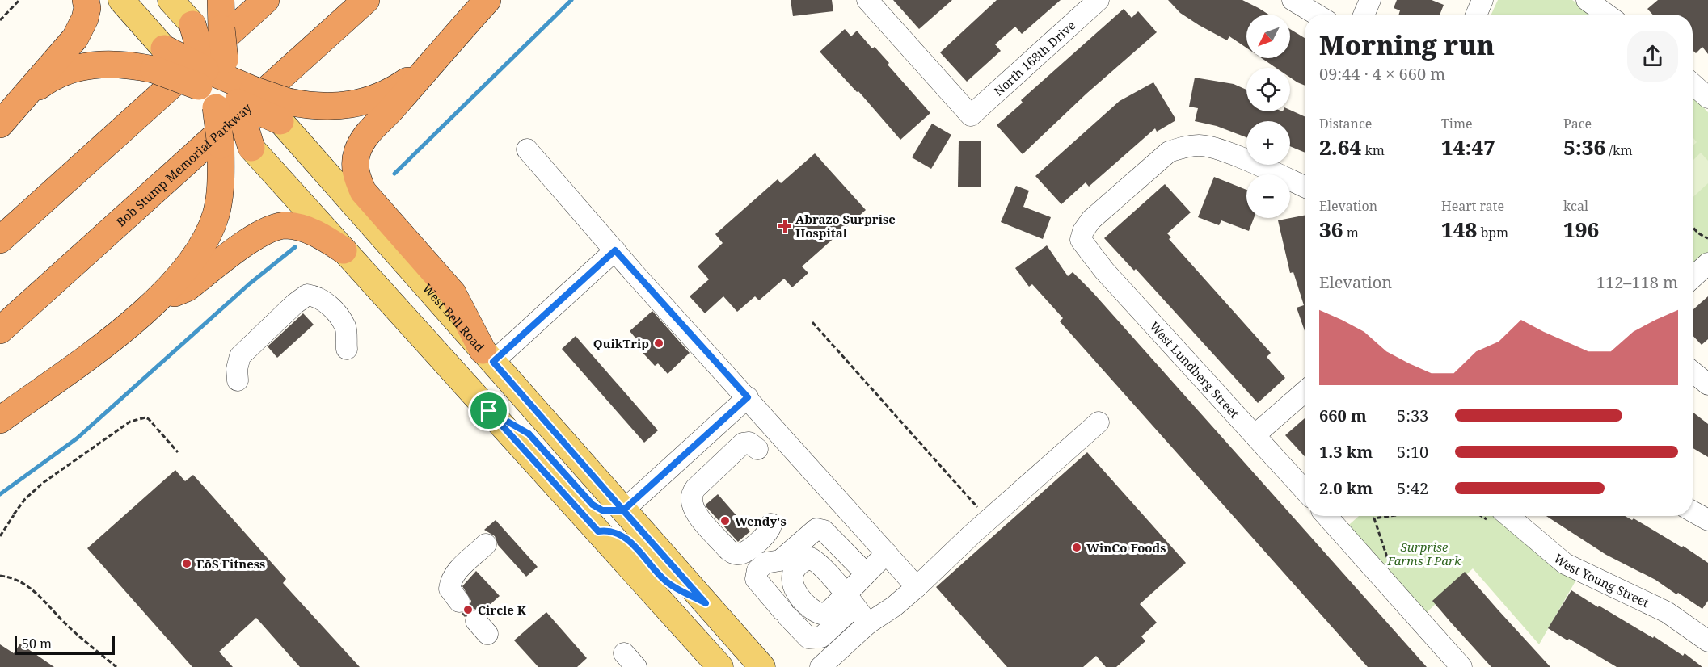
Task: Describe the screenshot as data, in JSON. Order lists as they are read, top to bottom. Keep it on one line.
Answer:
{"streets":{"highway":["Bob Stump Memorial Parkway"],"main road":["West Bell Road"],"street":["North 168th Drive","West Lundberg Street","West Young Street"]},"parks":["Surprise Farms I Park"],"places":{"health":["Abrazo Surprise Hospital"],"other":["QuikTrip","Wendy's","WinCo Foods","EōS Fitness","Circle K"]},"scale_bar":"50 m","north":"bottom left","page":{"map_buttons":["+","−"],"heading":["Morning run","09:44 · 4 × 660 m"],"stats":[["Distance","2.64 km"],["Time","14:47"],["Pace","5:36 /km"],["Elevation","36 m"],["Heart rate","148 bpm"],["kcal","196"]],"chart":["Elevation","112–118 m"],"list":[{"name":"660 m","note":"5:33"},{"name":"1.3 km","note":"5:10"},{"name":"2.0 km","note":"5:42"}],"scale":"50 m"}}
